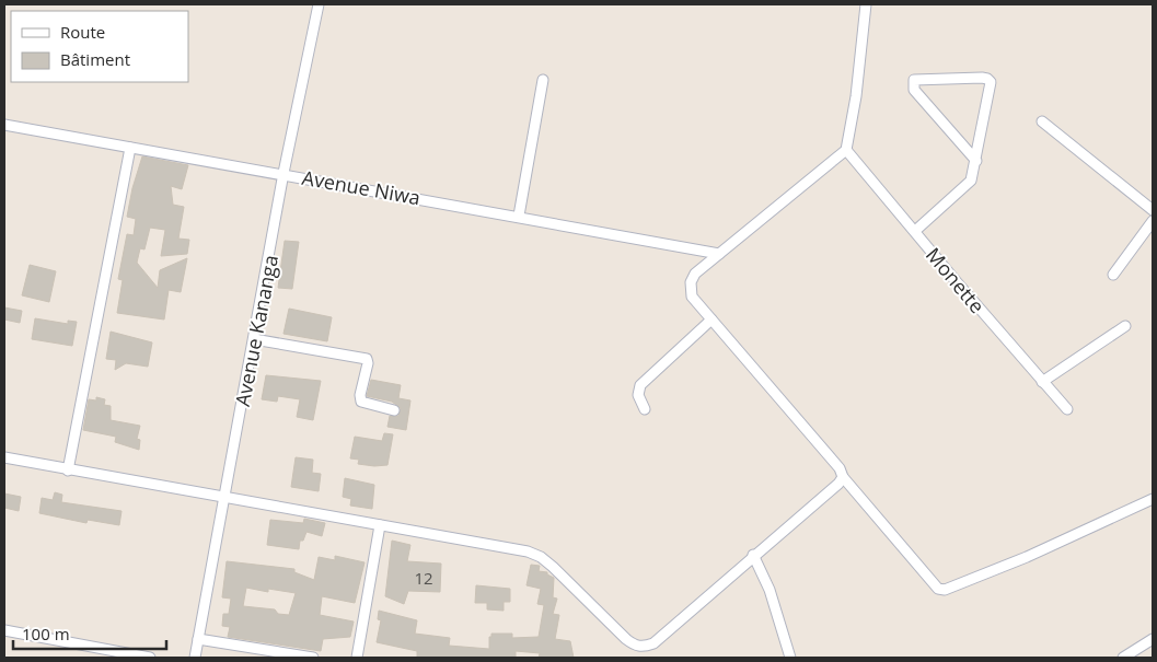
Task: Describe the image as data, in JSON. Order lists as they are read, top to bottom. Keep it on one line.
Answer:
{"streets":{"street":["Avenue Niwa","Monette","Avenue Kananga"]},"crossings":[["Avenue Niwa","Avenue Kananga"]],"house_numbers":["12"],"legend":["Route","Bâtiment"],"scale_bar":"100 m"}
